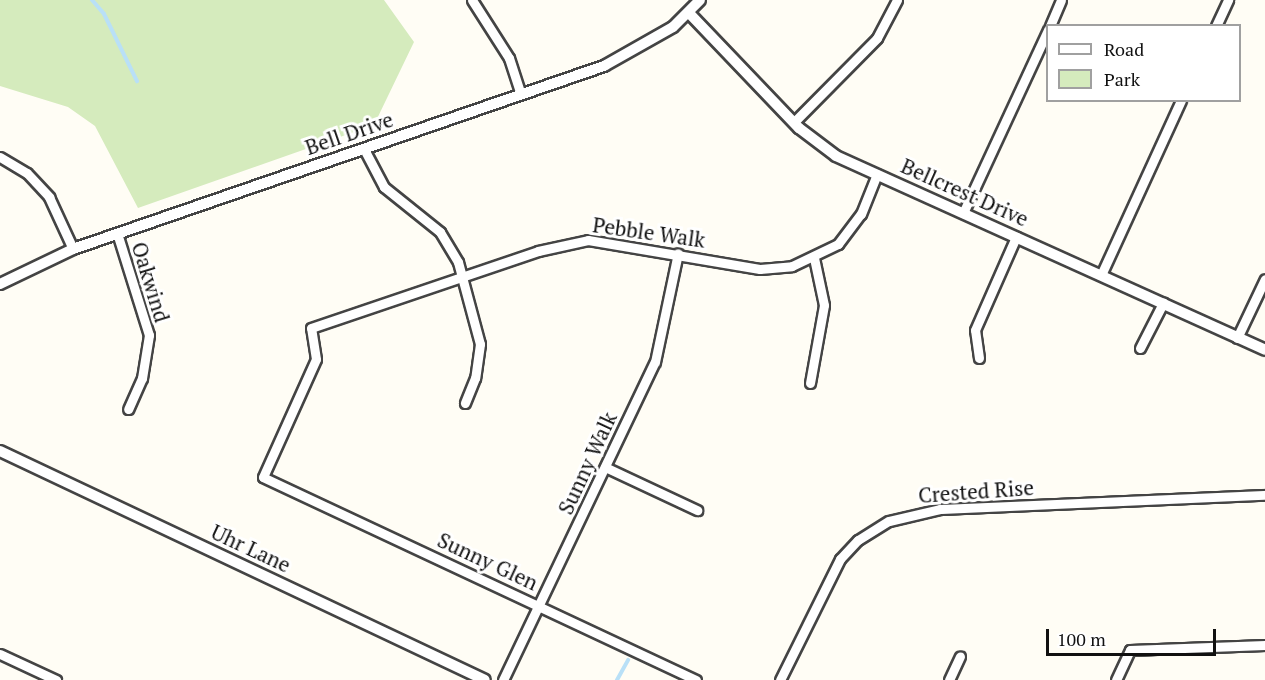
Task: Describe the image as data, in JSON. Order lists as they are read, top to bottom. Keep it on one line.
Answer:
{"streets":{"street":["Bell Drive","Bellcrest Drive","Pebble Walk","Oakwind","Sunny Walk","Crested Rise","Uhr Lane","Sunny Glen"]},"crossings":[["Bell Drive","Bellcrest Drive"],["Bell Drive","Oakwind"],["Bellcrest Drive","Pebble Walk"],["Pebble Walk","Sunny Walk"],["Pebble Walk","Sunny Glen"],["Sunny Walk","Sunny Glen"]],"legend":["Road","Park"],"scale_bar":"100 m"}
